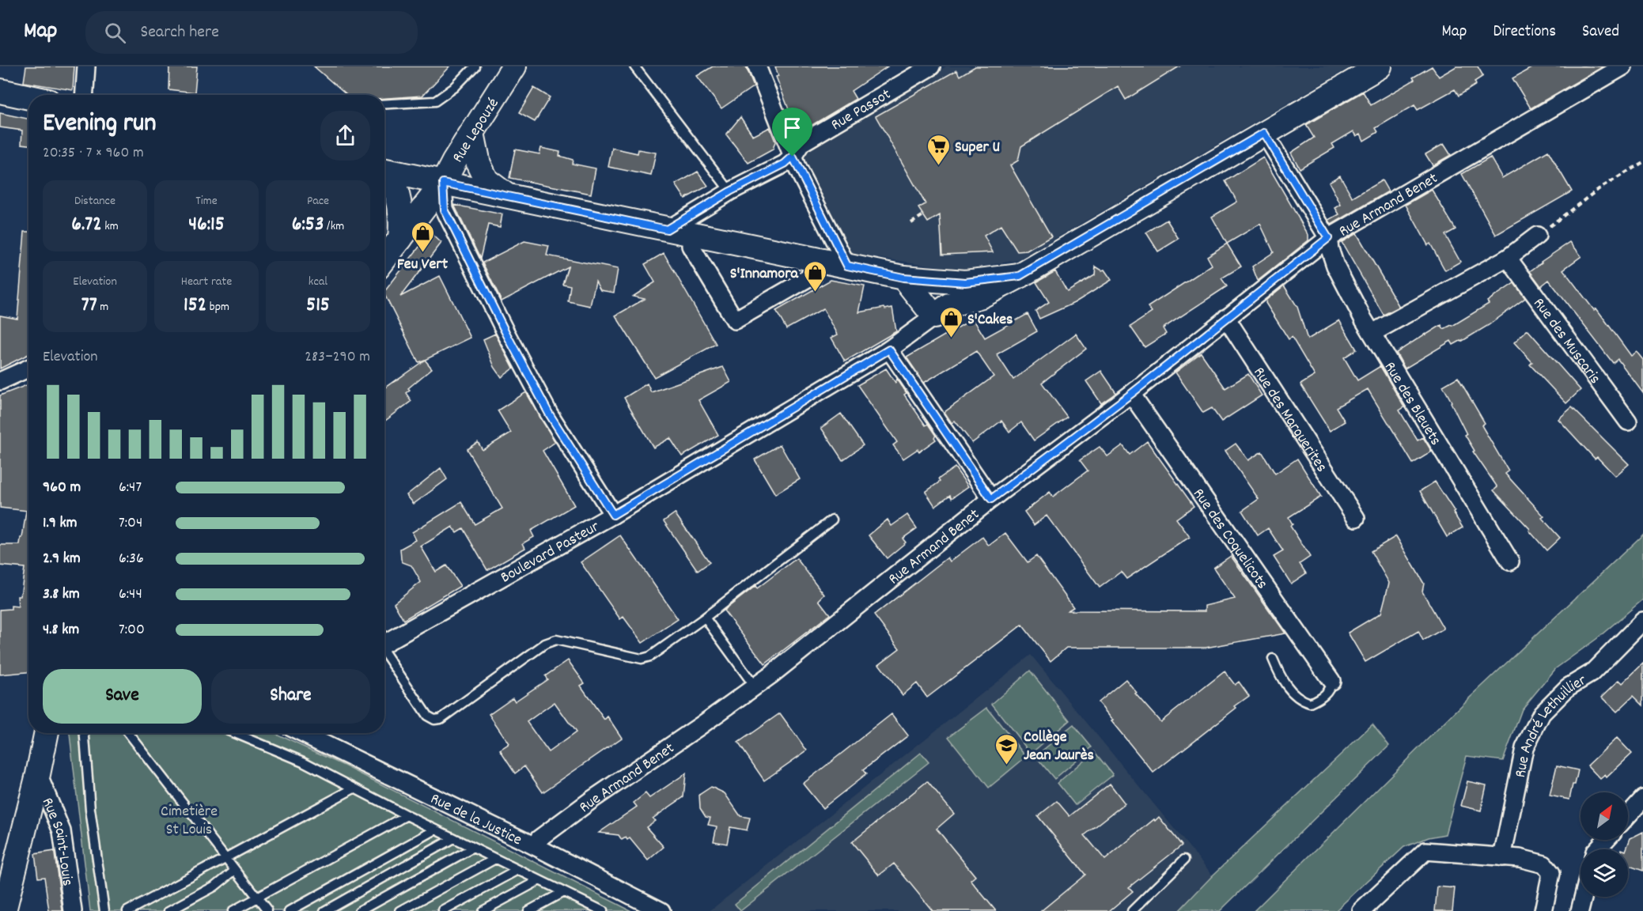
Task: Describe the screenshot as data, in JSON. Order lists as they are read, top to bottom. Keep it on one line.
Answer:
{"streets":{"street":["Rue Passot","Rue Lepouzé","Rue Armand Benet","Rue des Muscaris","Rue des Bleuets","Rue des Marguerites","Rue des Coquelicots","Boulevard Pasteur","Rue André Lethuillier","Rue de la Justice","Rue Saint-Louis"]},"crossings":[["Rue Armand Benet","Rue des Bleuets"],["Rue Armand Benet","Rue des Marguerites"],["Rue Armand Benet","Rue des Coquelicots"],["Rue Armand Benet","Rue de la Justice"]],"parks":["Cimetière St Louis"],"places":{"supermarket":["Super U"],"shop":["Feu Vert","S'Innamora","S'Cakes"],"school or university":["Collège Jean Jaurès"]},"north":"top right","page":{"header":"Map","search":"Search here","nav":["Map","Directions","Saved"],"heading":["Evening run","20:35 · 7 × 960 m"],"stats":[["Distance","6.72 km"],["Time","46:15"],["Pace","6:53 /km"],["Elevation","77 m"],["Heart rate","152 bpm"],["kcal","515"]],"chart":["Elevation","283–290 m"],"list":[{"name":"960 m","note":"6:47"},{"name":"1.9 km","note":"7:04"},{"name":"2.9 km","note":"6:36"},{"name":"3.8 km","note":"6:44"},{"name":"4.8 km","note":"7:00"}],"buttons":["Save","Share"]}}
